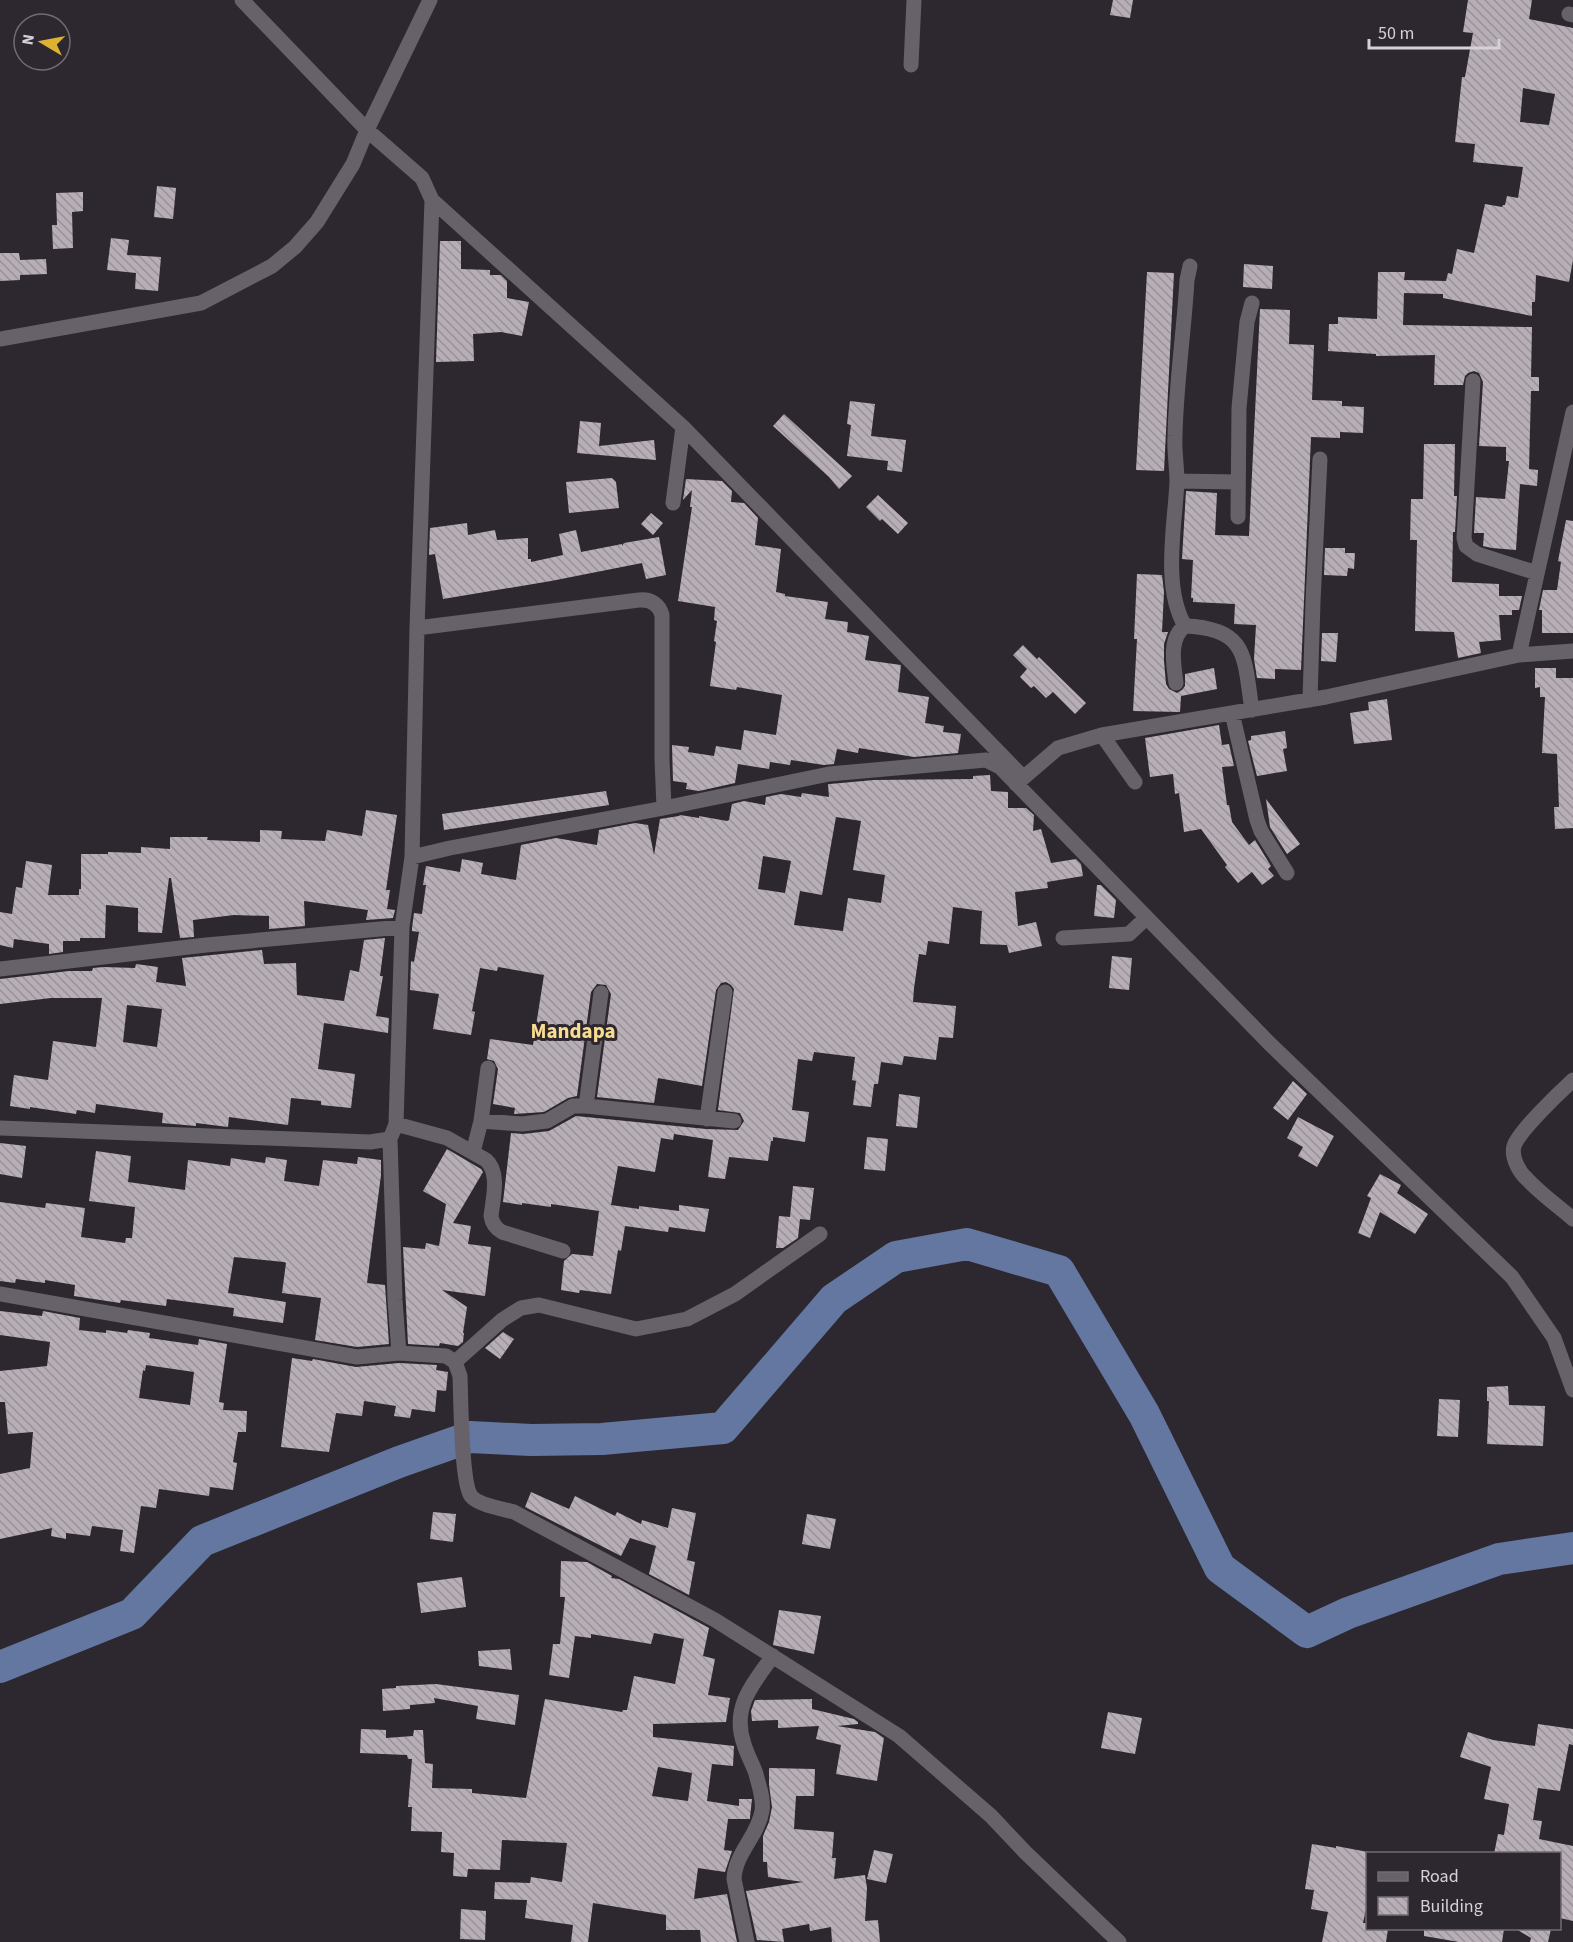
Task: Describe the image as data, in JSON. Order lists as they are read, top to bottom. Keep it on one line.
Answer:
{"districts":["Mandapa"],"legend":["Road","Building"],"scale_bar":"50 m","north":"left"}
